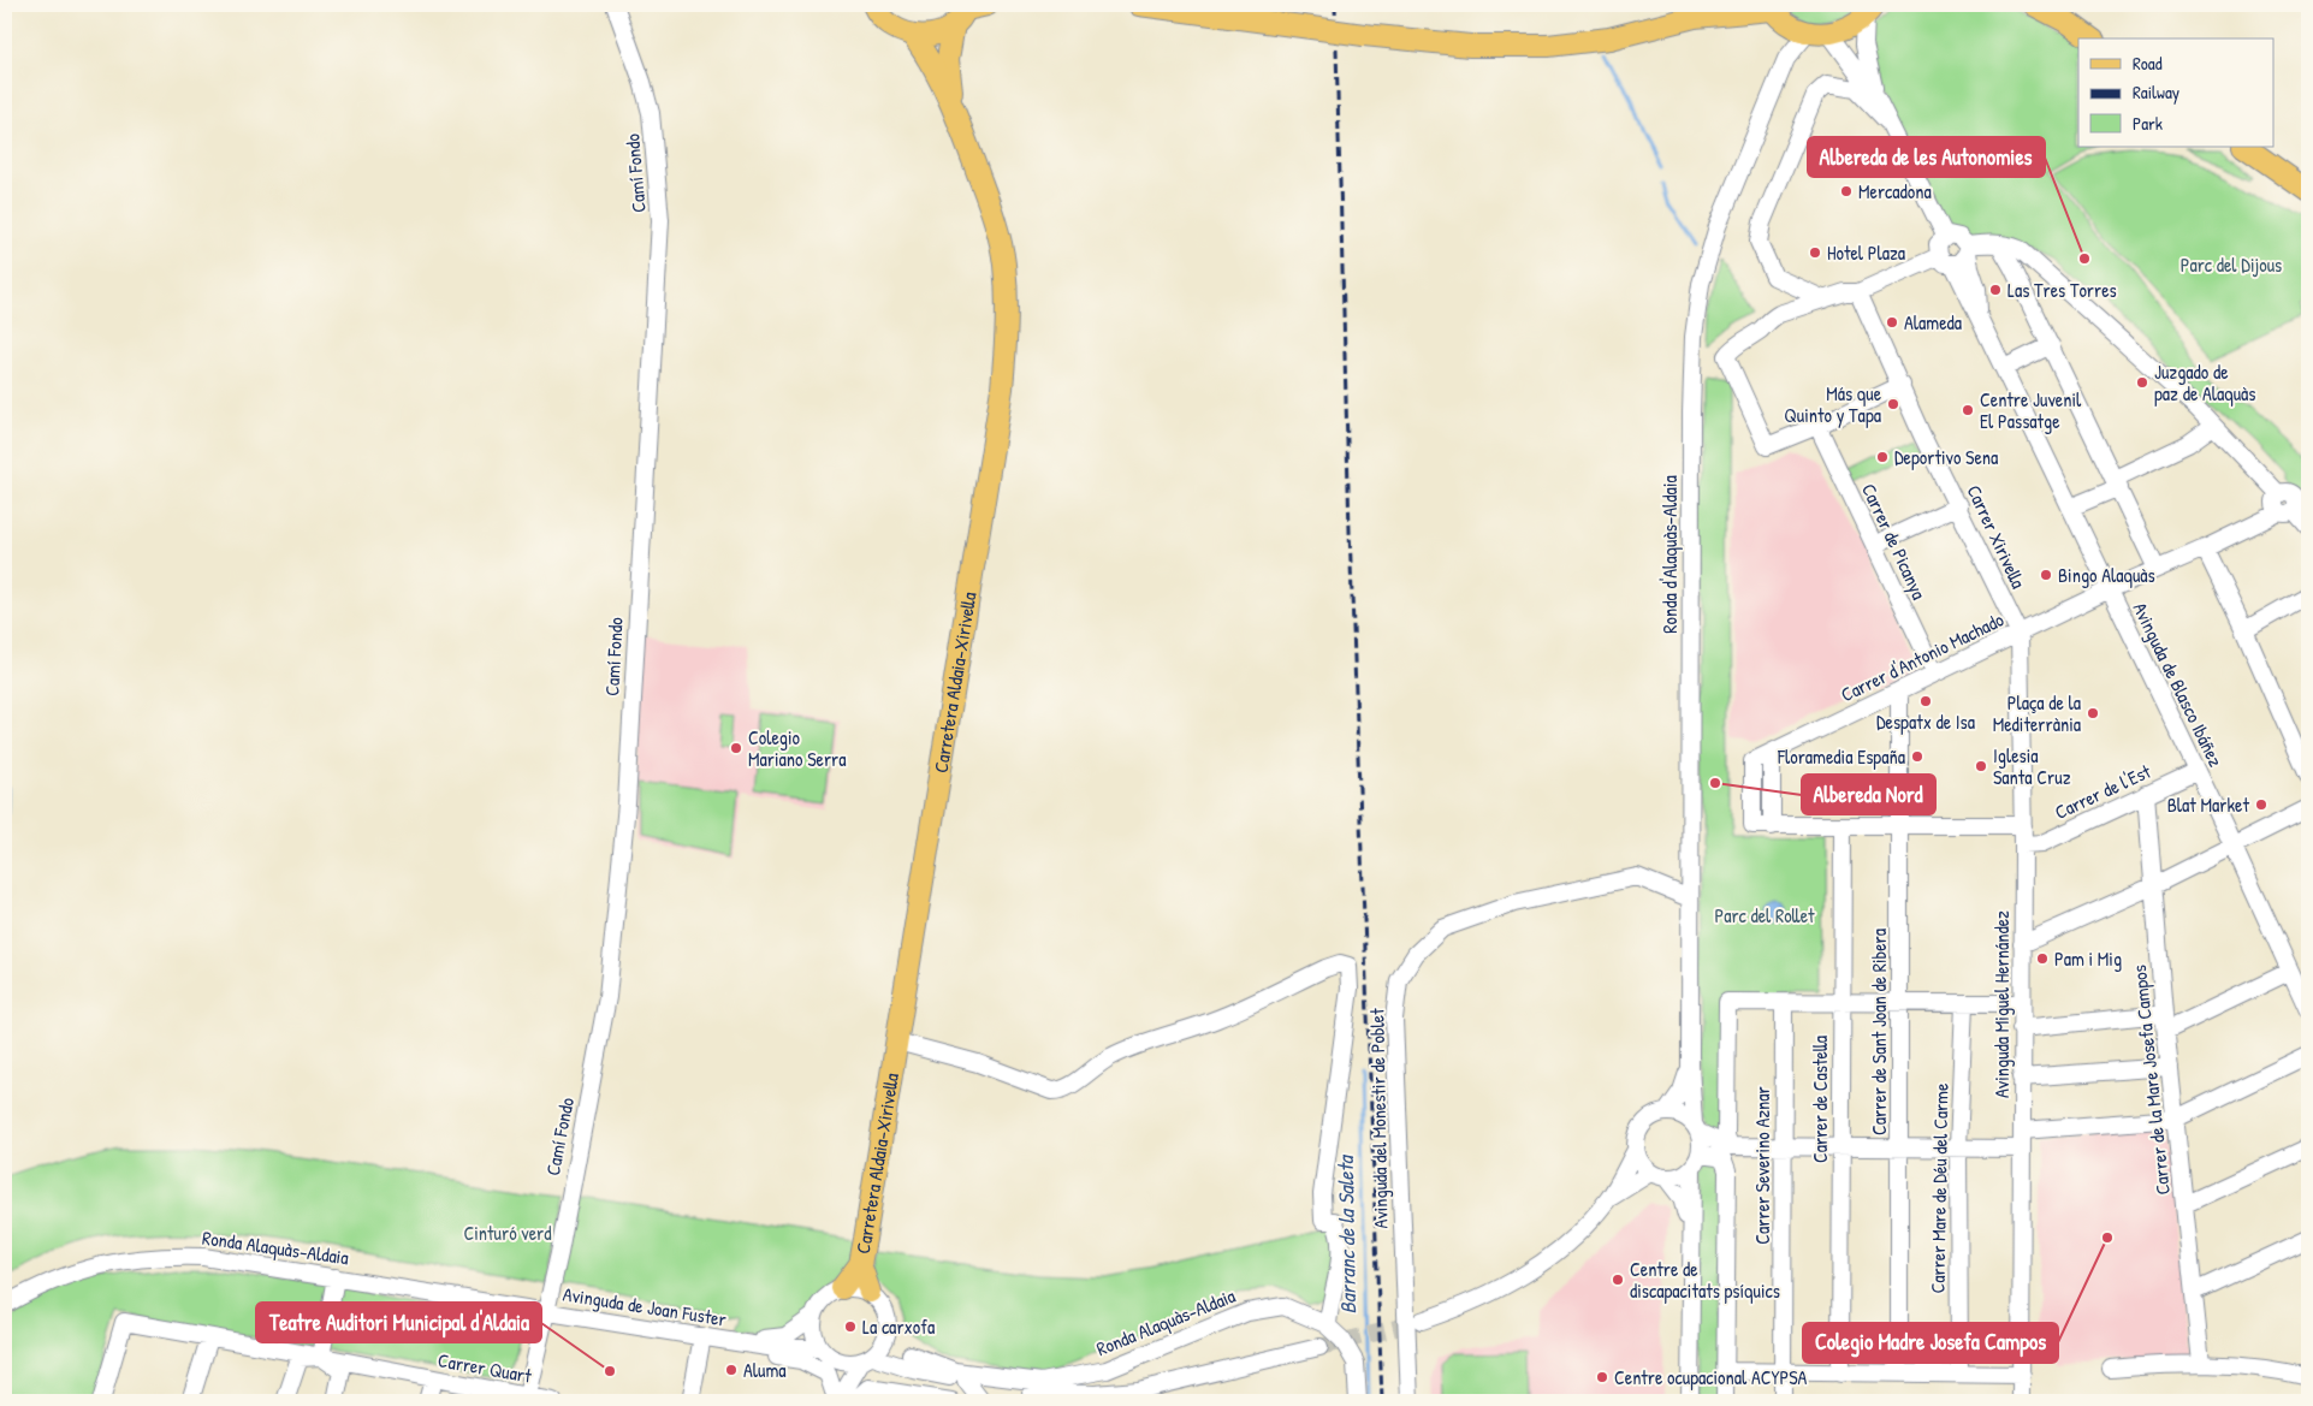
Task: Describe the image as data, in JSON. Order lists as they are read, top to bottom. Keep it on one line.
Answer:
{"streets":{"main road":["Carretera Aldaia-Xirivella"],"street":["Camí Fondo","Carrer Xirivella","Carrer de Picanya","Ronda d'Alaquàs-Aldaia","Carrer d'Antonio Machado","Avinguda de Blasco Ibáñez","Carrer de l'Est","Avinguda Miguel Hernández","Carrer de Sant Joan de Ribera","Carrer de la Mare Josefa Campos","Carrer de Castella","Avinguda del Monestir de Poblet","Carrer Severino Aznar","Carrer Mare de Déu del Carme","Ronda Alaquàs-Aldaia","Avinguda de Joan Fuster","Carrer Quart"]},"crossings":[["Camí Fondo","Ronda Alaquàs-Aldaia"],["Camí Fondo","Avinguda de Joan Fuster"],["Camí Fondo","Carrer Quart"],["Carrer Xirivella","Carrer d'Antonio Machado"],["Carrer Xirivella","Avinguda Miguel Hernández"],["Carrer de Picanya","Carrer d'Antonio Machado"],["Ronda d'Alaquàs-Aldaia","Avinguda del Monestir de Poblet"],["Carrer d'Antonio Machado","Avinguda de Blasco Ibáñez"],["Carrer d'Antonio Machado","Avinguda Miguel Hernández"],["Carrer d'Antonio Machado","Carrer de Sant Joan de Ribera"],["Carretera Aldaia-Xirivella","Ronda Alaquàs-Aldaia"],["Carretera Aldaia-Xirivella","Avinguda de Joan Fuster"],["Avinguda de Blasco Ibáñez","Carrer de l'Est"],["Carrer de l'Est","Avinguda Miguel Hernández"],["Carrer de l'Est","Carrer de la Mare Josefa Campos"],["Ronda Alaquàs-Aldaia","Avinguda de Joan Fuster"]],"water":["Barranc de la Saleta"],"parks":["Parc del Dijous","Parc del Rollet","Cinturó verd"],"places":["Mercadona","Hotel Plaza","Albereda de les Autonomies","Las Tres Torres","Alameda","Juzgado de paz de Alaquàs","Más que Quinto y Tapa","Centre Juvenil El Passatge","Deportivo Sena","Bingo Alaquàs","Despatx de Isa","Plaça de la Mediterrània","Colegio Mariano Serra","Floramedia España","Iglesia Santa Cruz","Albereda Nord","Blat Market","Pam i Mig","Colegio Madre Josefa Campos","Centre de discapacitats psíquics","La carxofa","Aluma","Teatre Auditori Municipal d'Aldaia","Centre ocupacional ACYPSA"],"legend":["Road","Railway","Park"]}
